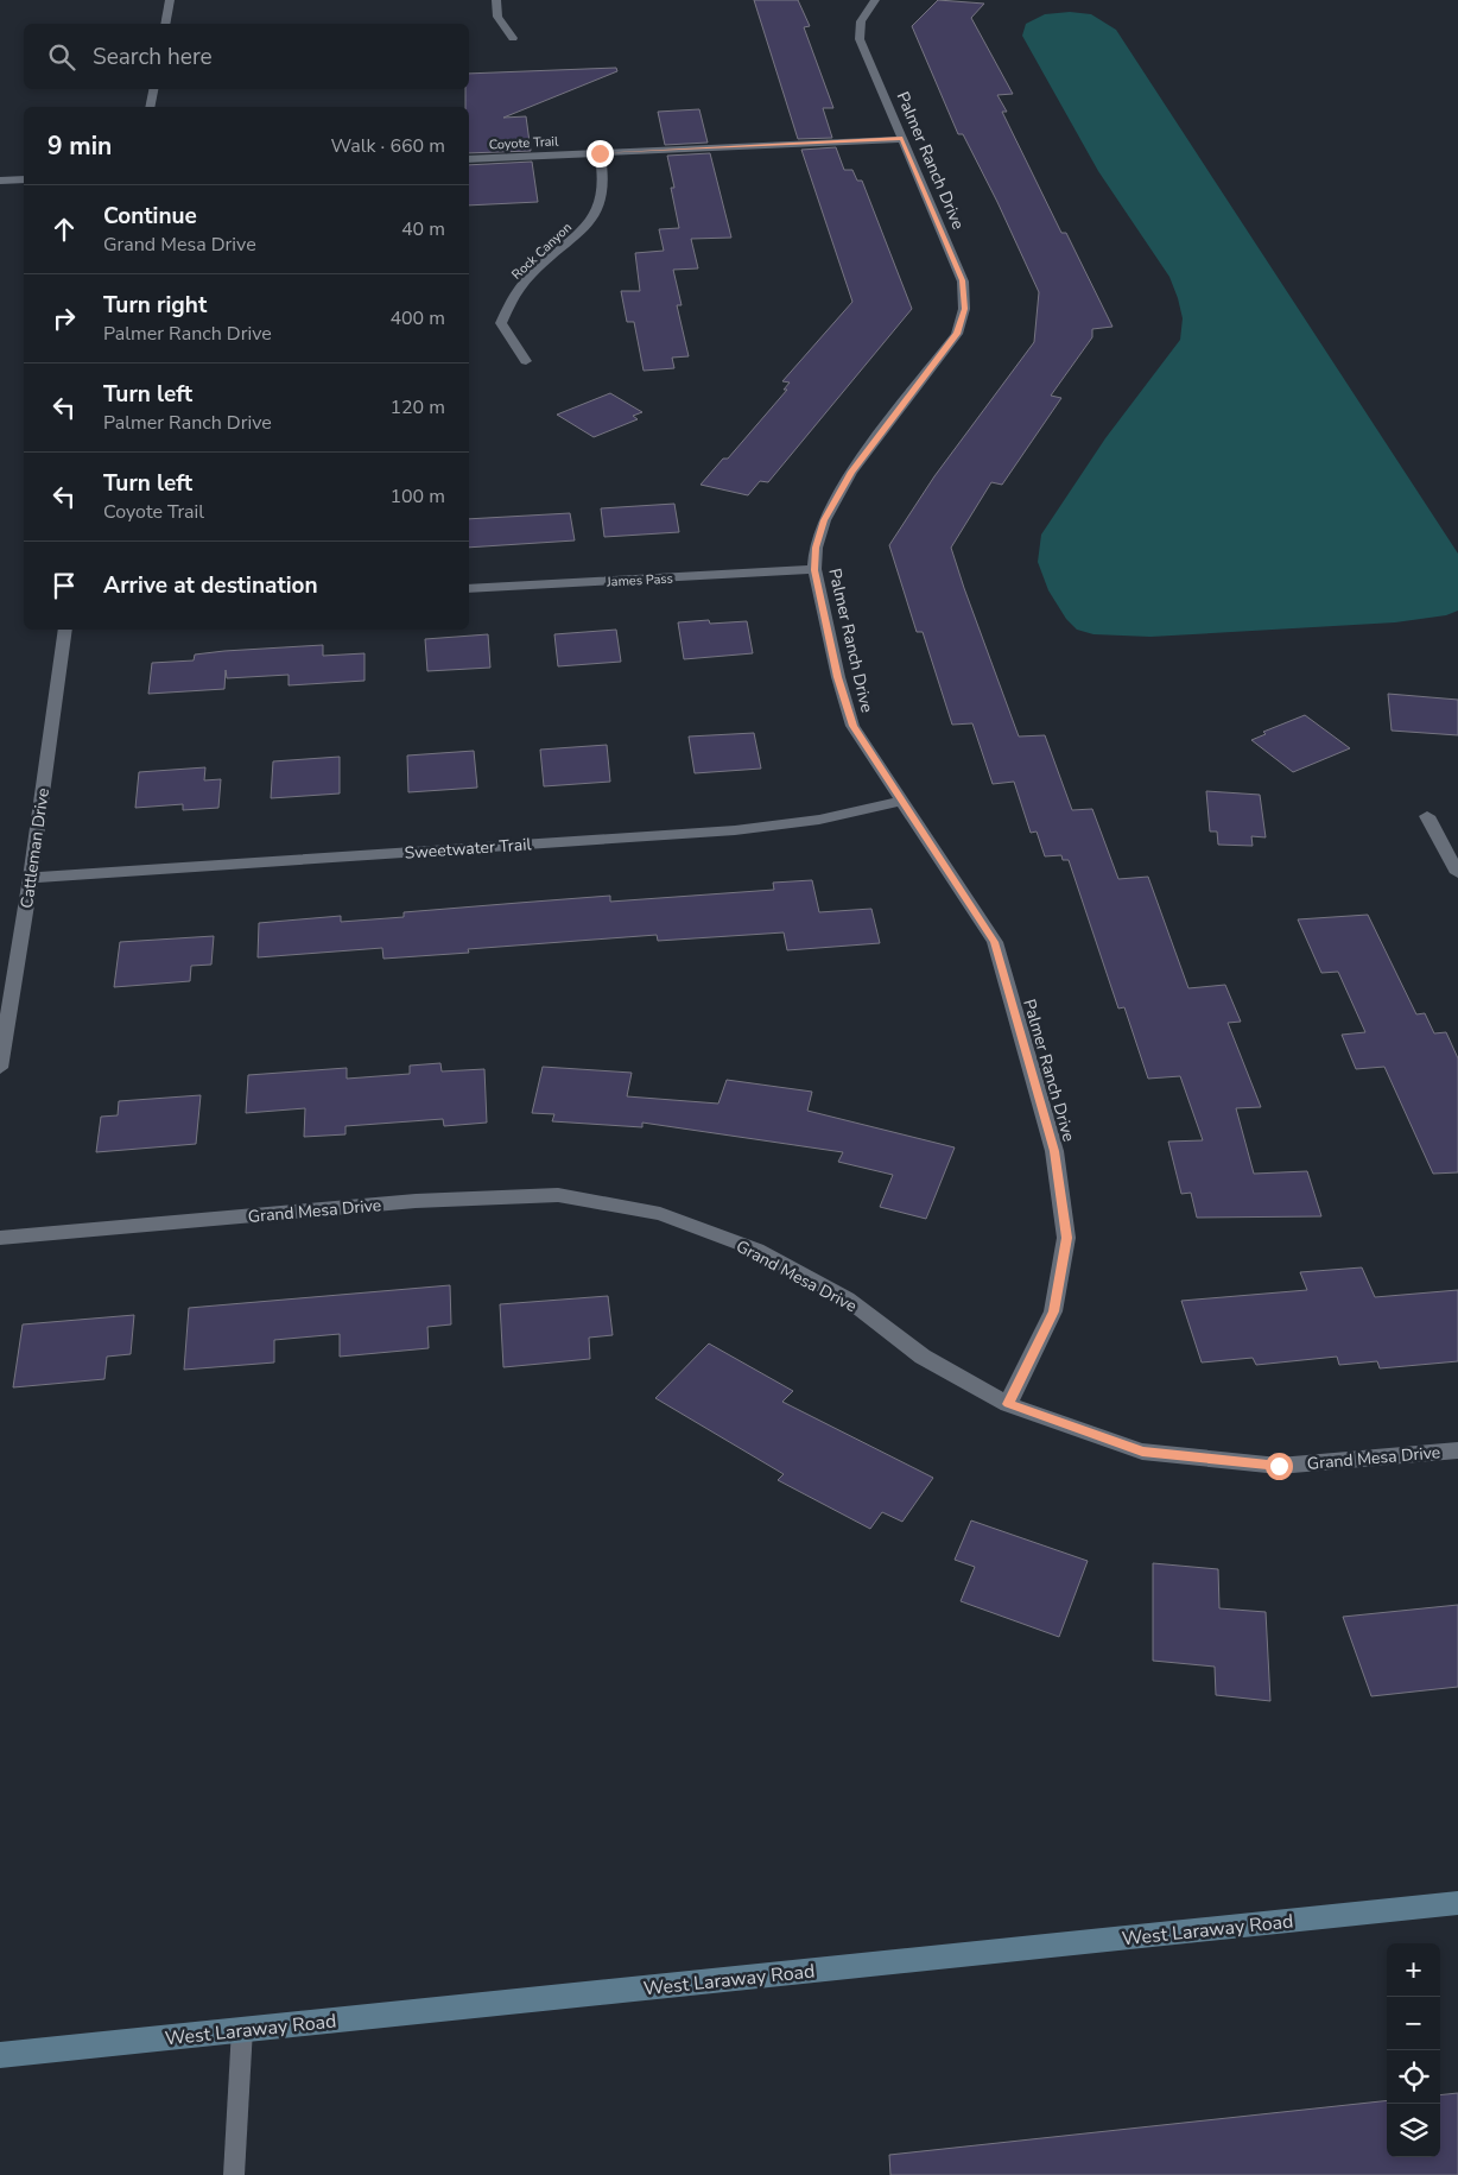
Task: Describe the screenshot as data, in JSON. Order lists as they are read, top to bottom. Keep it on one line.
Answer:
{"streets":{"main road":["West Laraway Road"],"street":["Coyote Trail","Palmer Ranch Drive","Rock Canyon","James Pass","Cattleman Drive","Sweetwater Trail","Grand Mesa Drive"]},"crossings":[["Coyote Trail","Palmer Ranch Drive"],["Coyote Trail","Rock Canyon"],["Palmer Ranch Drive","James Pass"],["Palmer Ranch Drive","Sweetwater Trail"],["Palmer Ranch Drive","Grand Mesa Drive"],["Cattleman Drive","Sweetwater Trail"]],"page":{"search":"Search here","heading":["9 min","Walk · 660 m"],"list":[["Continue","Grand Mesa Drive","40 m"],["Turn right","Palmer Ranch Drive","400 m"],["Turn left","Palmer Ranch Drive","120 m"],["Turn left","Coyote Trail","100 m"],"Arrive at destination"],"map_buttons":["+","−"]}}
